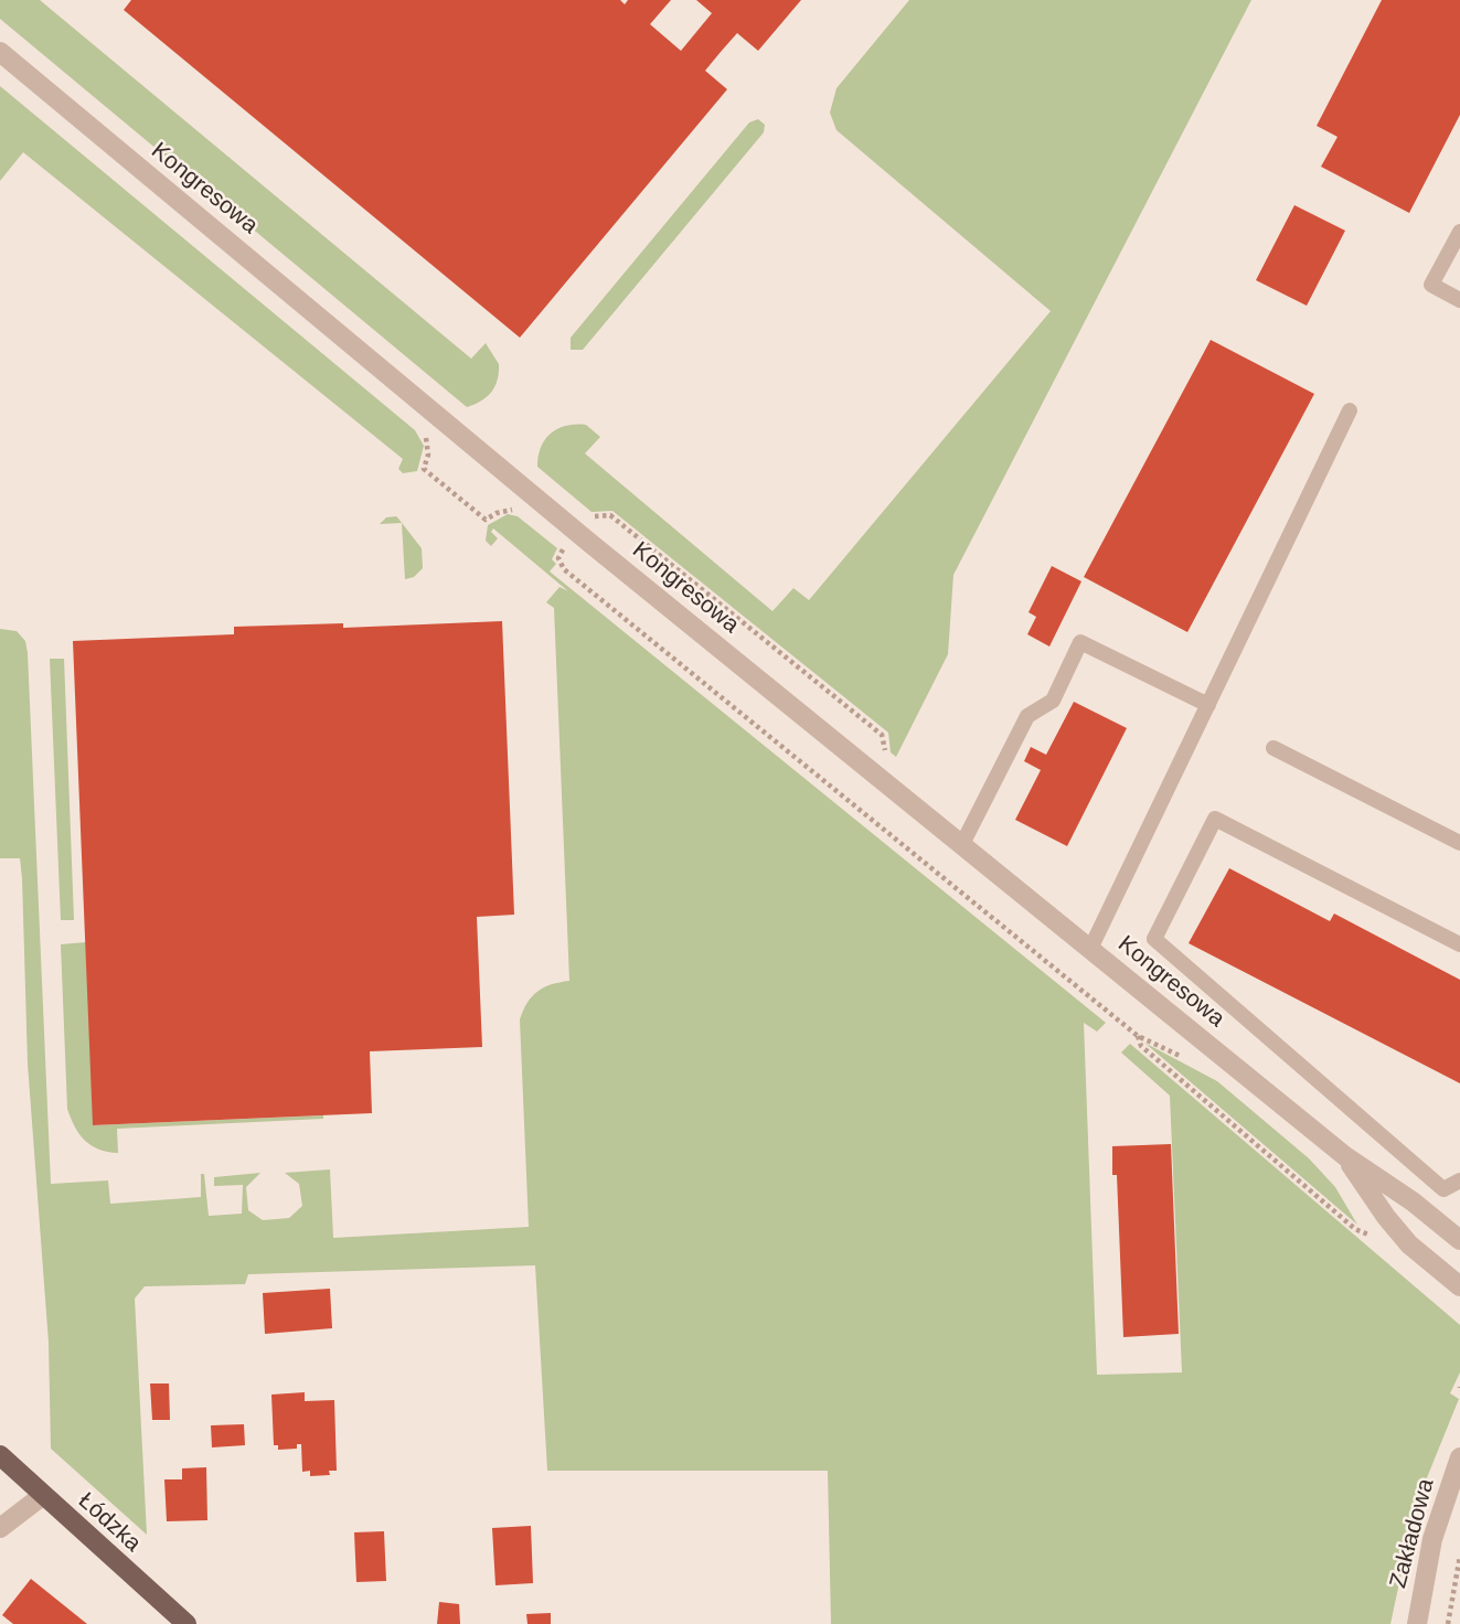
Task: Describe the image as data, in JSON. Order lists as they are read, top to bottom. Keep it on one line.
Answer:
{"streets":{"main road":["Łódzka"],"street":["Kongresowa","Zakładowa"]}}
